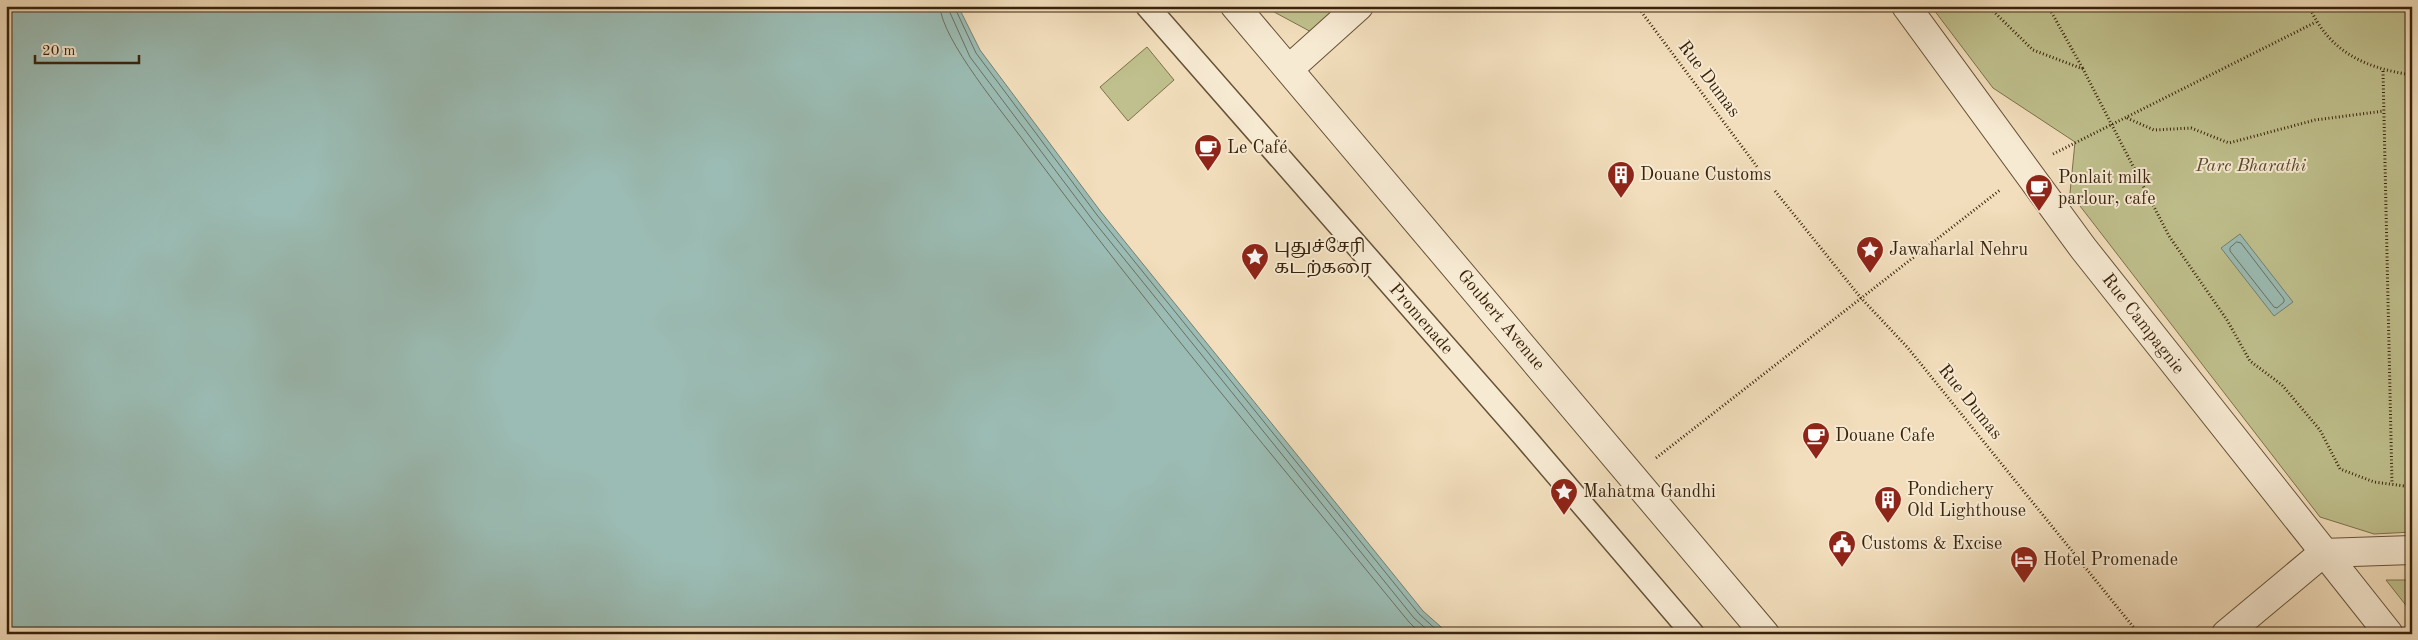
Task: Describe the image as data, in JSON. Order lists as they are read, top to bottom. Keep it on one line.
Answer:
{"streets":{"street":["Promenade","Goubert Avenue","Rue Campagnie"],"path":["Rue Dumas"]},"parks":["Parc Bharathi"],"places":{"cafe":["Le Café","Ponlait milk parlour, cafe","Douane Cafe"],"building":["Douane Customs","Pondichery Old Lighthouse"],"place":["Jawaharlal Nehru","புதுச்சேரி கடற்கரை","Mahatma Gandhi"],"public building":["Customs & Excise"],"hotel":["Hotel Promenade"]},"scale_bar":"20 m"}
